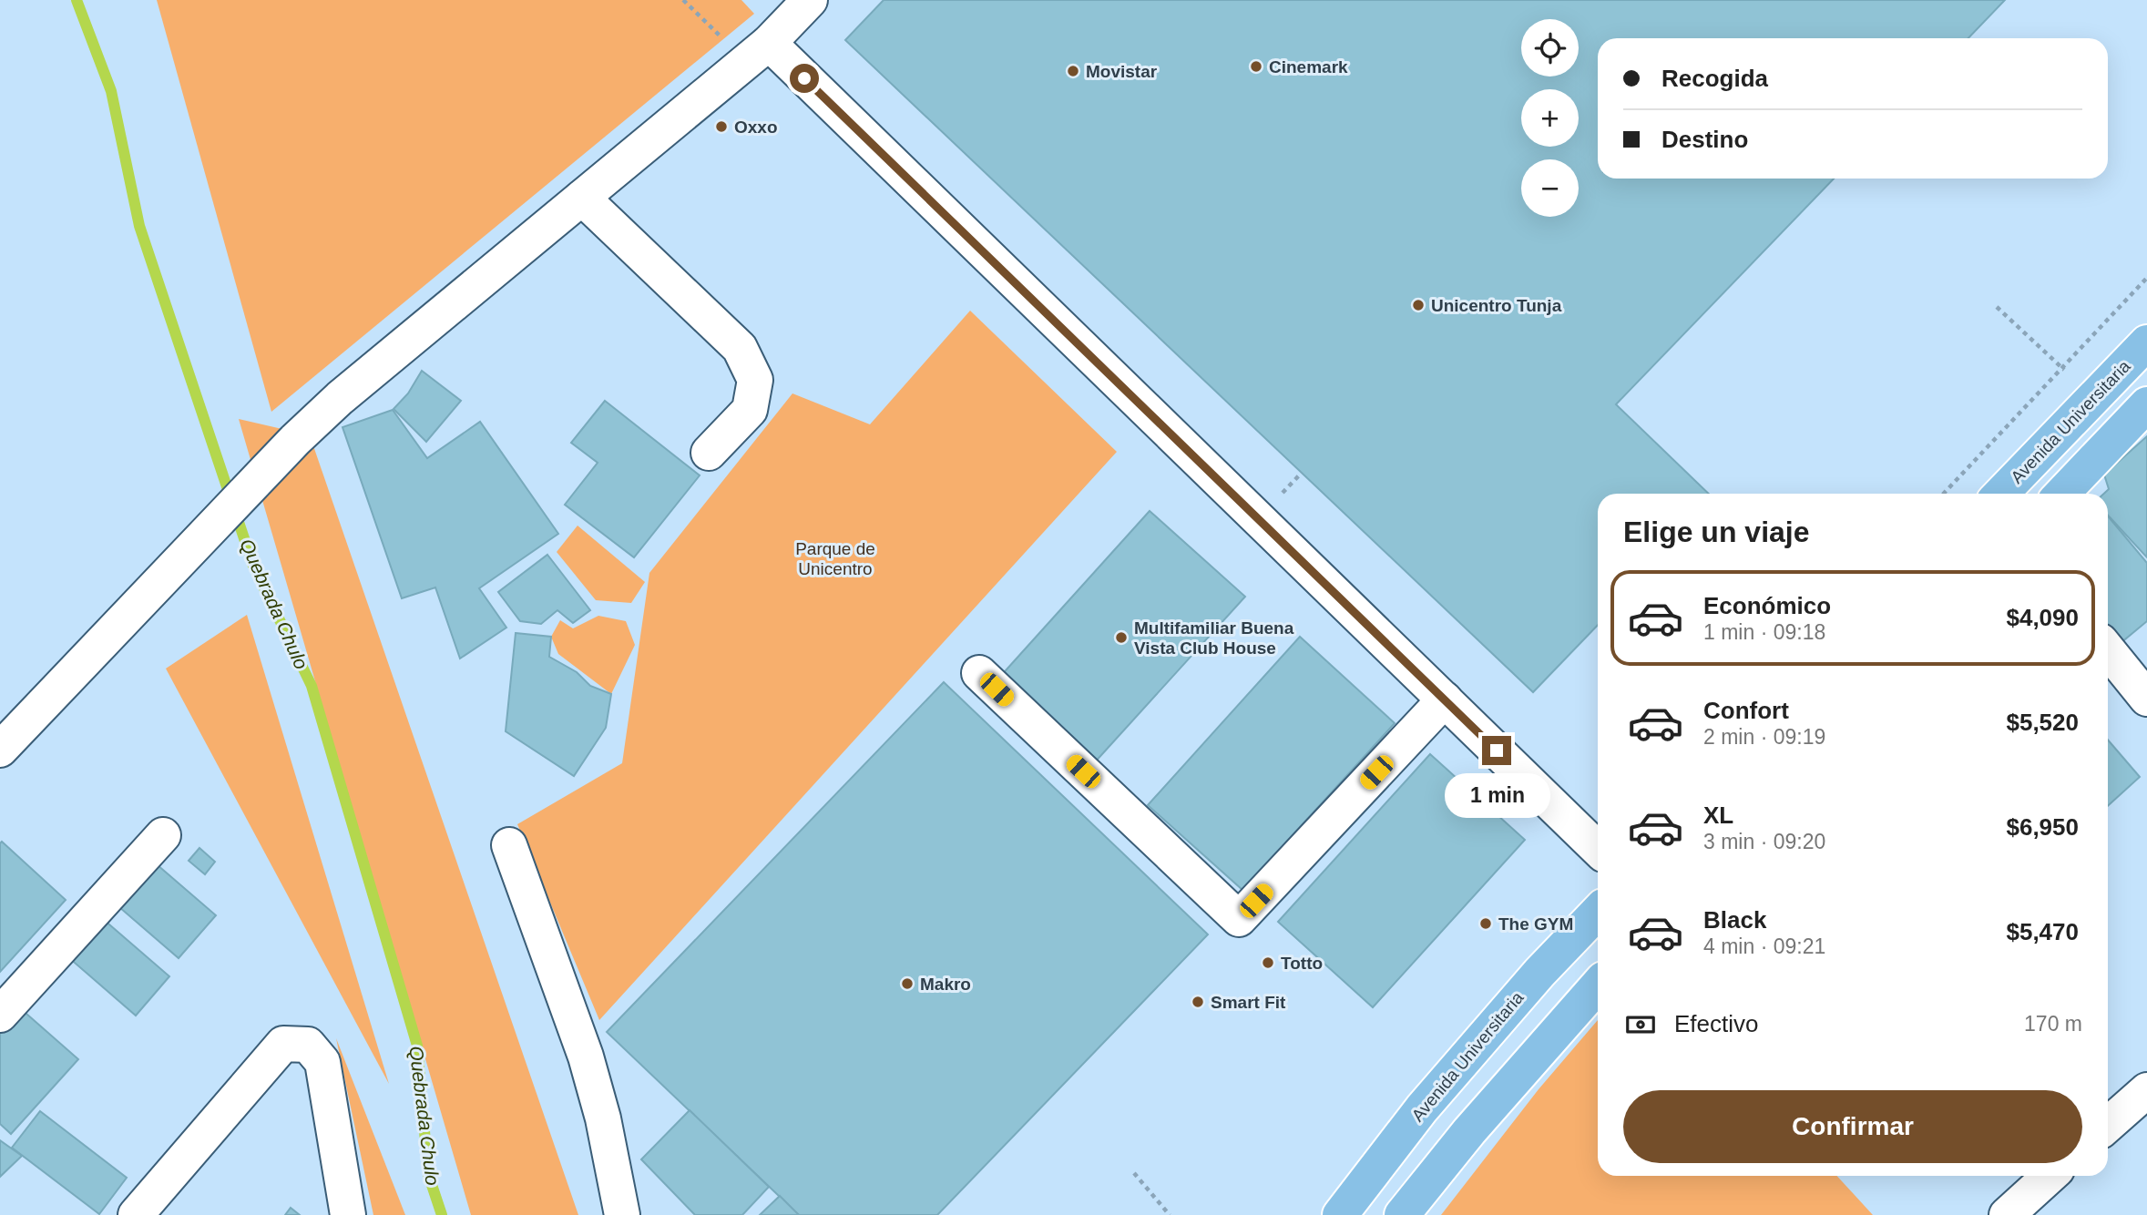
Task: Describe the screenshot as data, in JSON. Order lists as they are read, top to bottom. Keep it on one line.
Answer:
{"streets":{"main road":["Avenida Universitaria"]},"water":["Quebrada Chulo"],"parks":["Parque de Unicentro"],"places":["Cinemark","Movistar","Oxxo","Unicentro Tunja","Multifamiliar Buena Vista Club House","The GYM","Totto","Makro","Smart Fit"],"page":{"map_buttons":["+","−"],"banner":["Recogida","Destino"],"heading":"Elige un viaje","list":[{"name":"Económico","note":"1 min · 09:18","value":"$4,090"},{"name":"Confort","note":"2 min · 09:19","value":"$5,520"},{"name":"XL","note":"3 min · 09:20","value":"$6,950"},{"name":"Black","note":"4 min · 09:21","value":"$5,470"}],"bubble":"1 min","pay":["Efectivo","170 m"],"buttons":"Confirmar"}}
